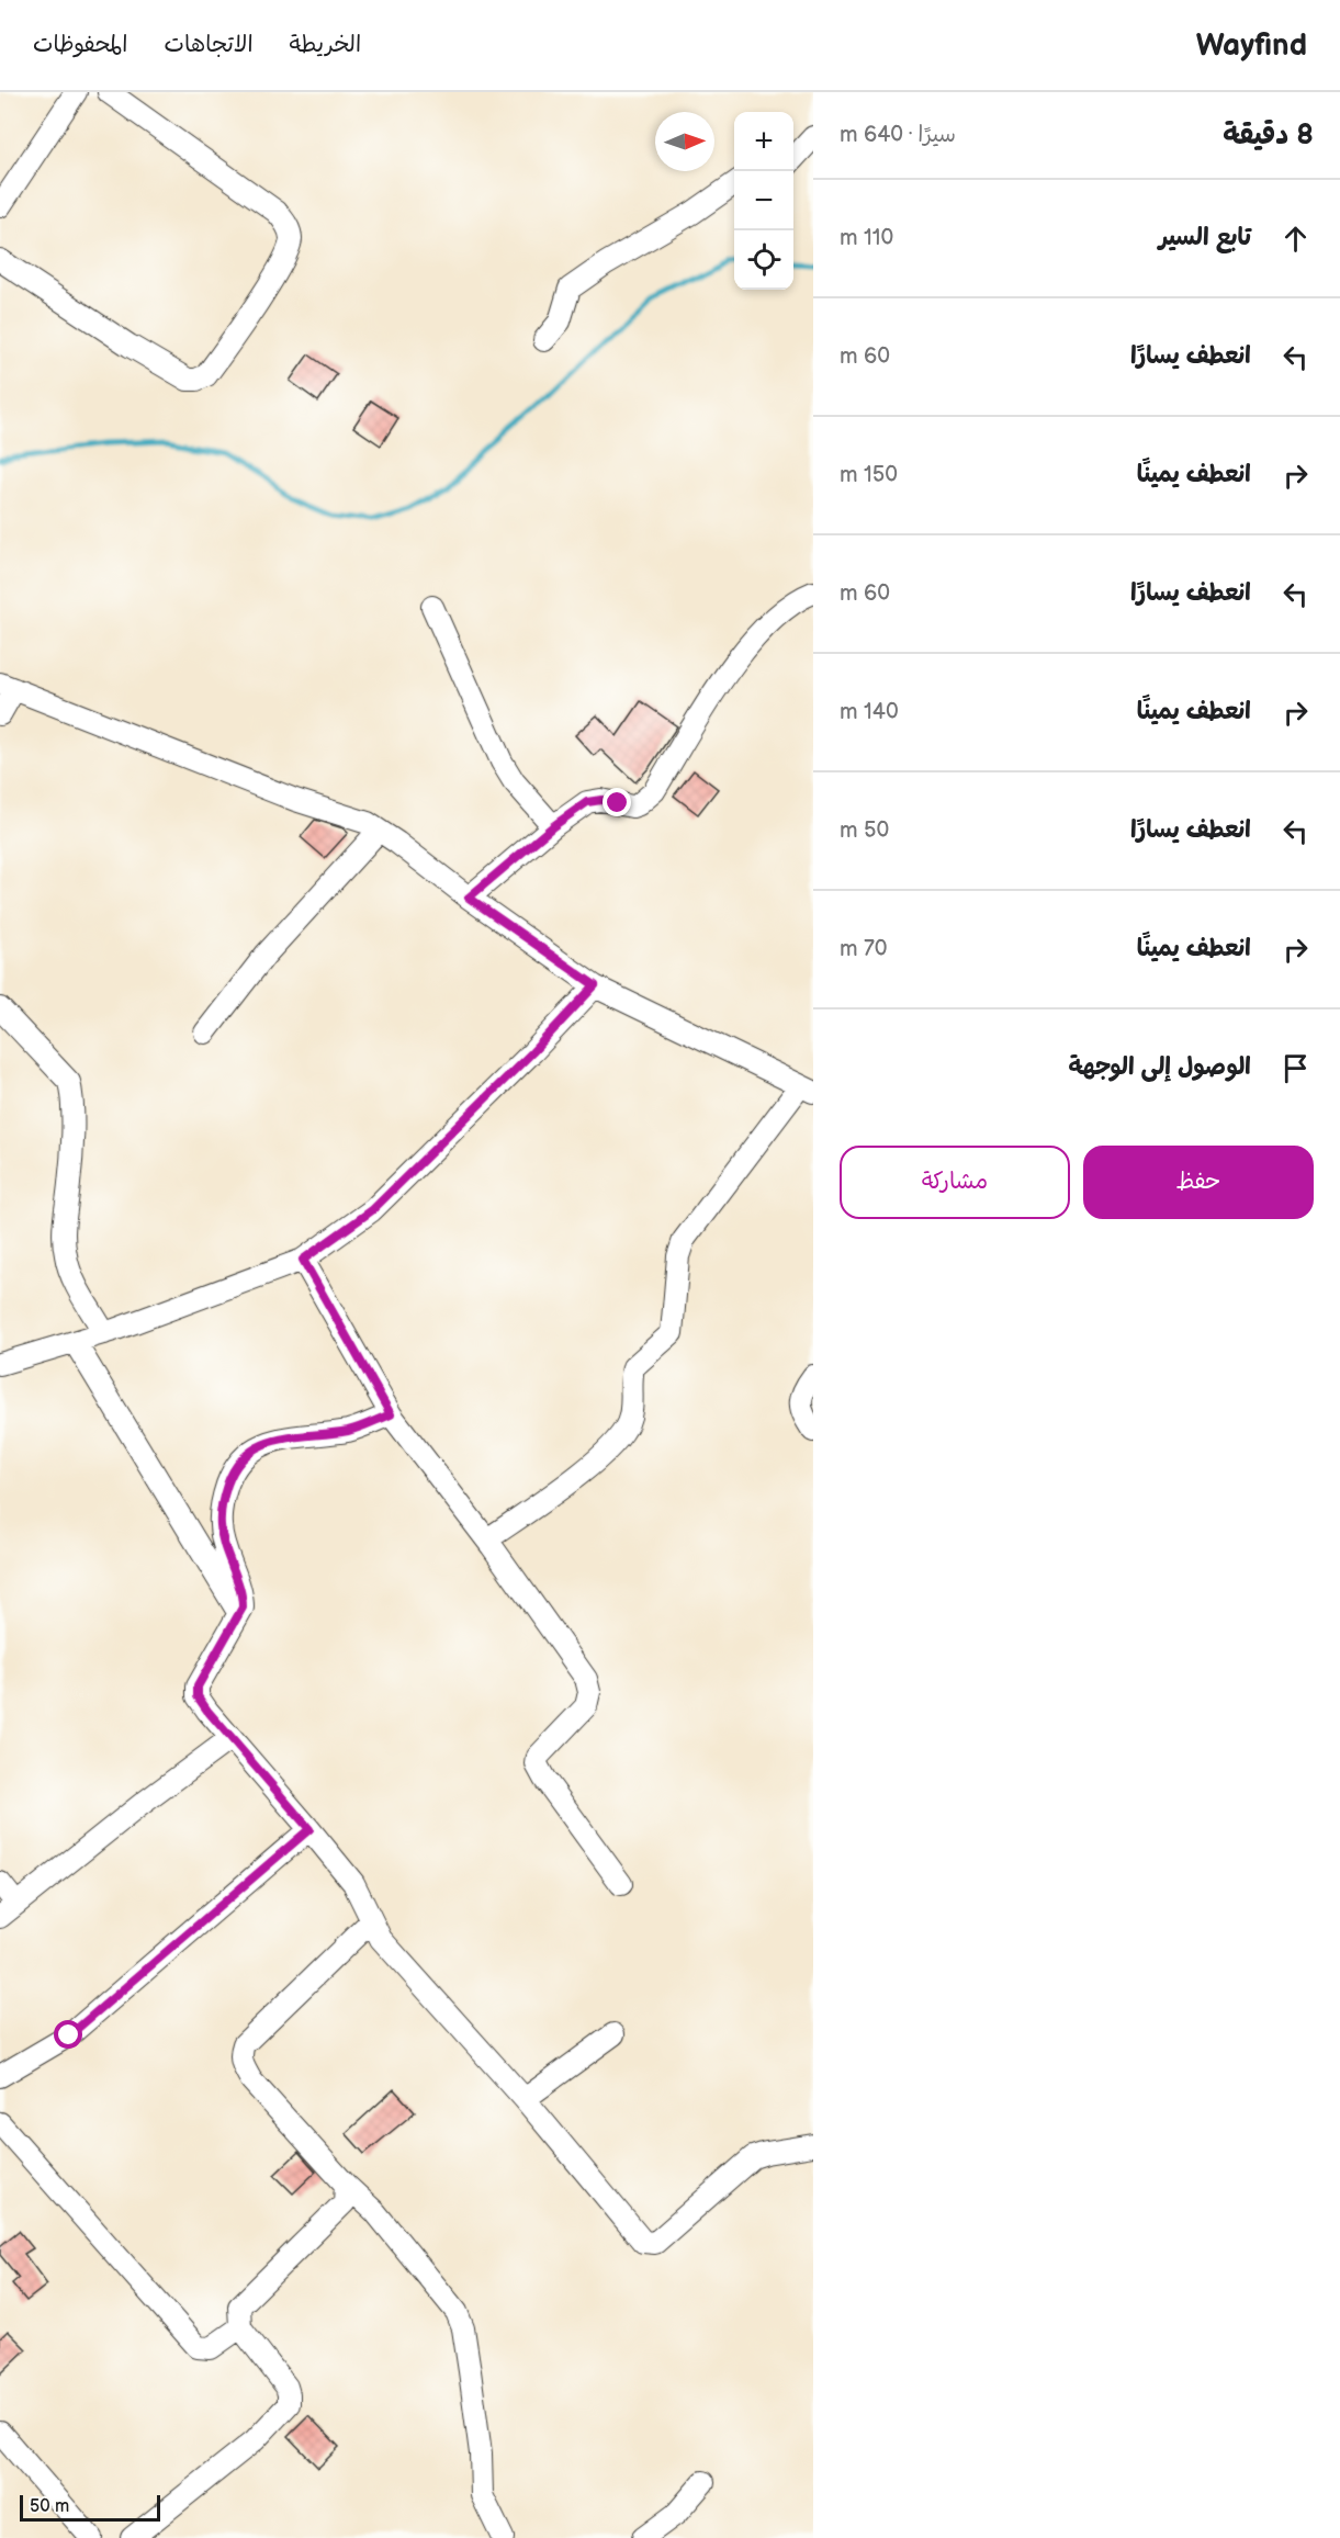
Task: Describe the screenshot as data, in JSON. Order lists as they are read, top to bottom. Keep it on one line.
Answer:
{"scale_bar":"50 m","north":"right","page":{"header":"Wayfind","nav":["الخريطة","الاتجاهات","المحفوظات"],"heading":["8 دقيقة","سيرًا · 640 m"],"map_buttons":["+","−"],"list":[["تابع السير","110 m"],["انعطف يسارًا","60 m"],["انعطف يمينًا","150 m"],["انعطف يسارًا","60 m"],["انعطف يمينًا","140 m"],["انعطف يسارًا","50 m"],["انعطف يمينًا","70 m"],"الوصول إلى الوجهة"],"buttons":["حفظ","مشاركة"],"scale":"50 m"}}
